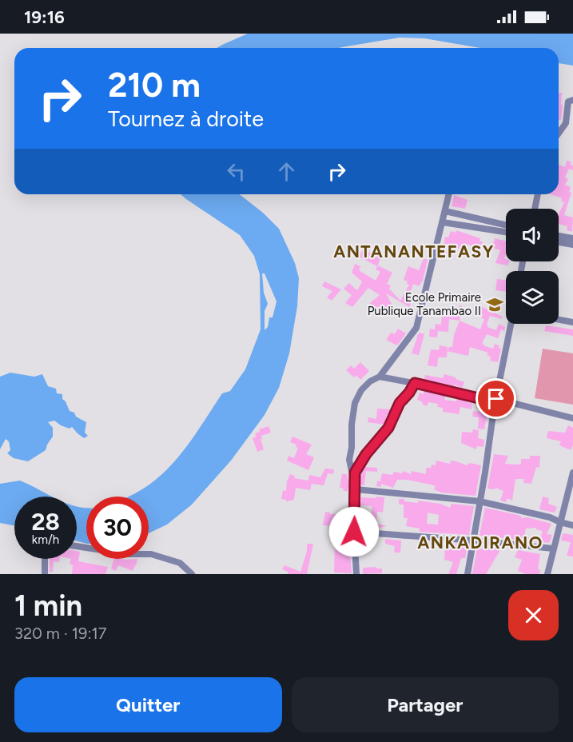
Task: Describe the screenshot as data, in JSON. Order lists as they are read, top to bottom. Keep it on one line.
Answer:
{"districts":["ANTANANTEFASY","ANKADIRANO"],"places":{"school or university":["Ecole Primaire Publique Tanambao II"]},"page":{"status":"19:16","turn":["210 m","Tournez à droite"],"speed":"28 km/h","limit":"30","heading":["1 min","320 m · 19:17"],"buttons":["Quitter","Partager"]}}
